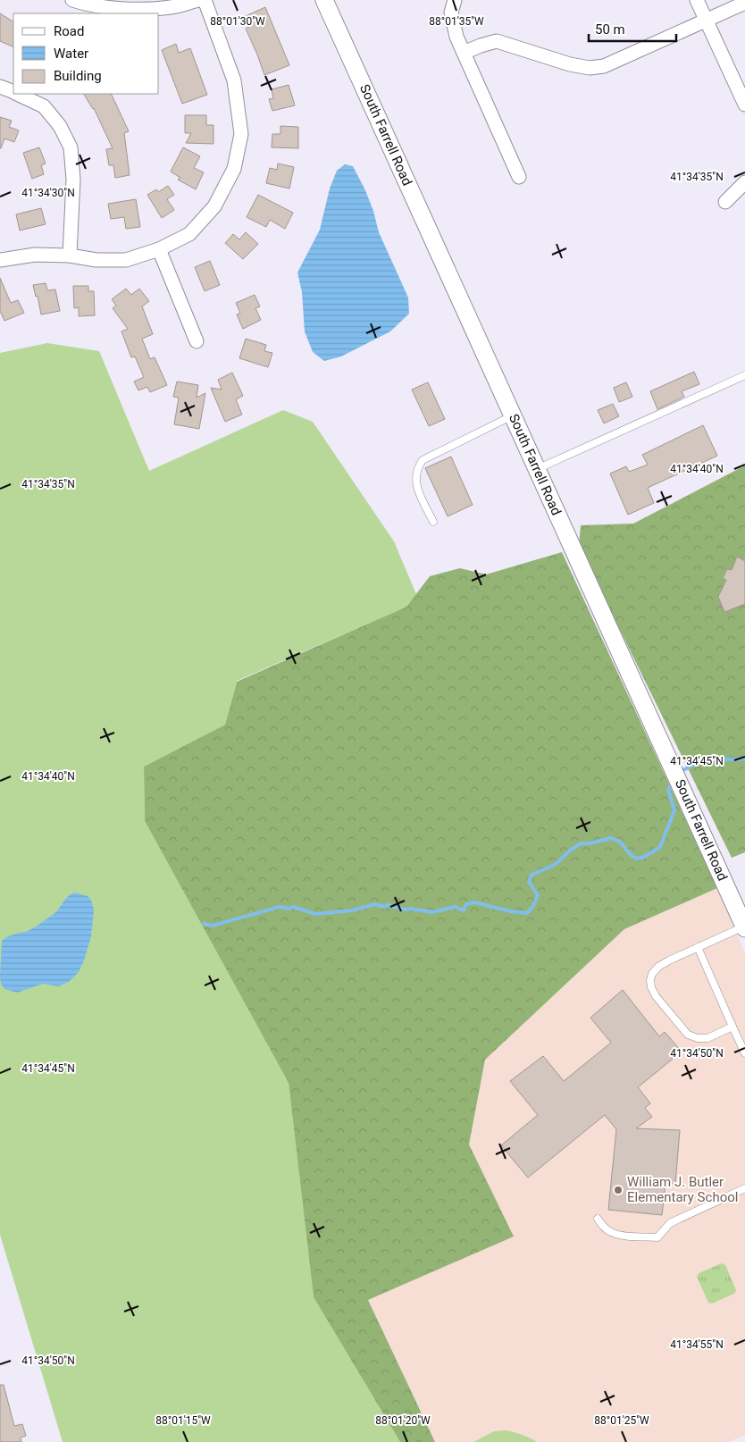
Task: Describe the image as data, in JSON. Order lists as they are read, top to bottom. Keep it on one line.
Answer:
{"streets":{"street":["South Farrell Road"]},"places":["William J. Butler Elementary School"],"legend":["Road","Water","Building"],"scale_bar":"50 m","coordinates":["88°01'30\"W","88°01'35\"W","41°34'35\"N","41°34'30\"N","41°34'40\"N","41°34'45\"N","41°34'50\"N","41°34'55\"N","88°01'15\"W","88°01'20\"W","88°01'25\"W"]}
